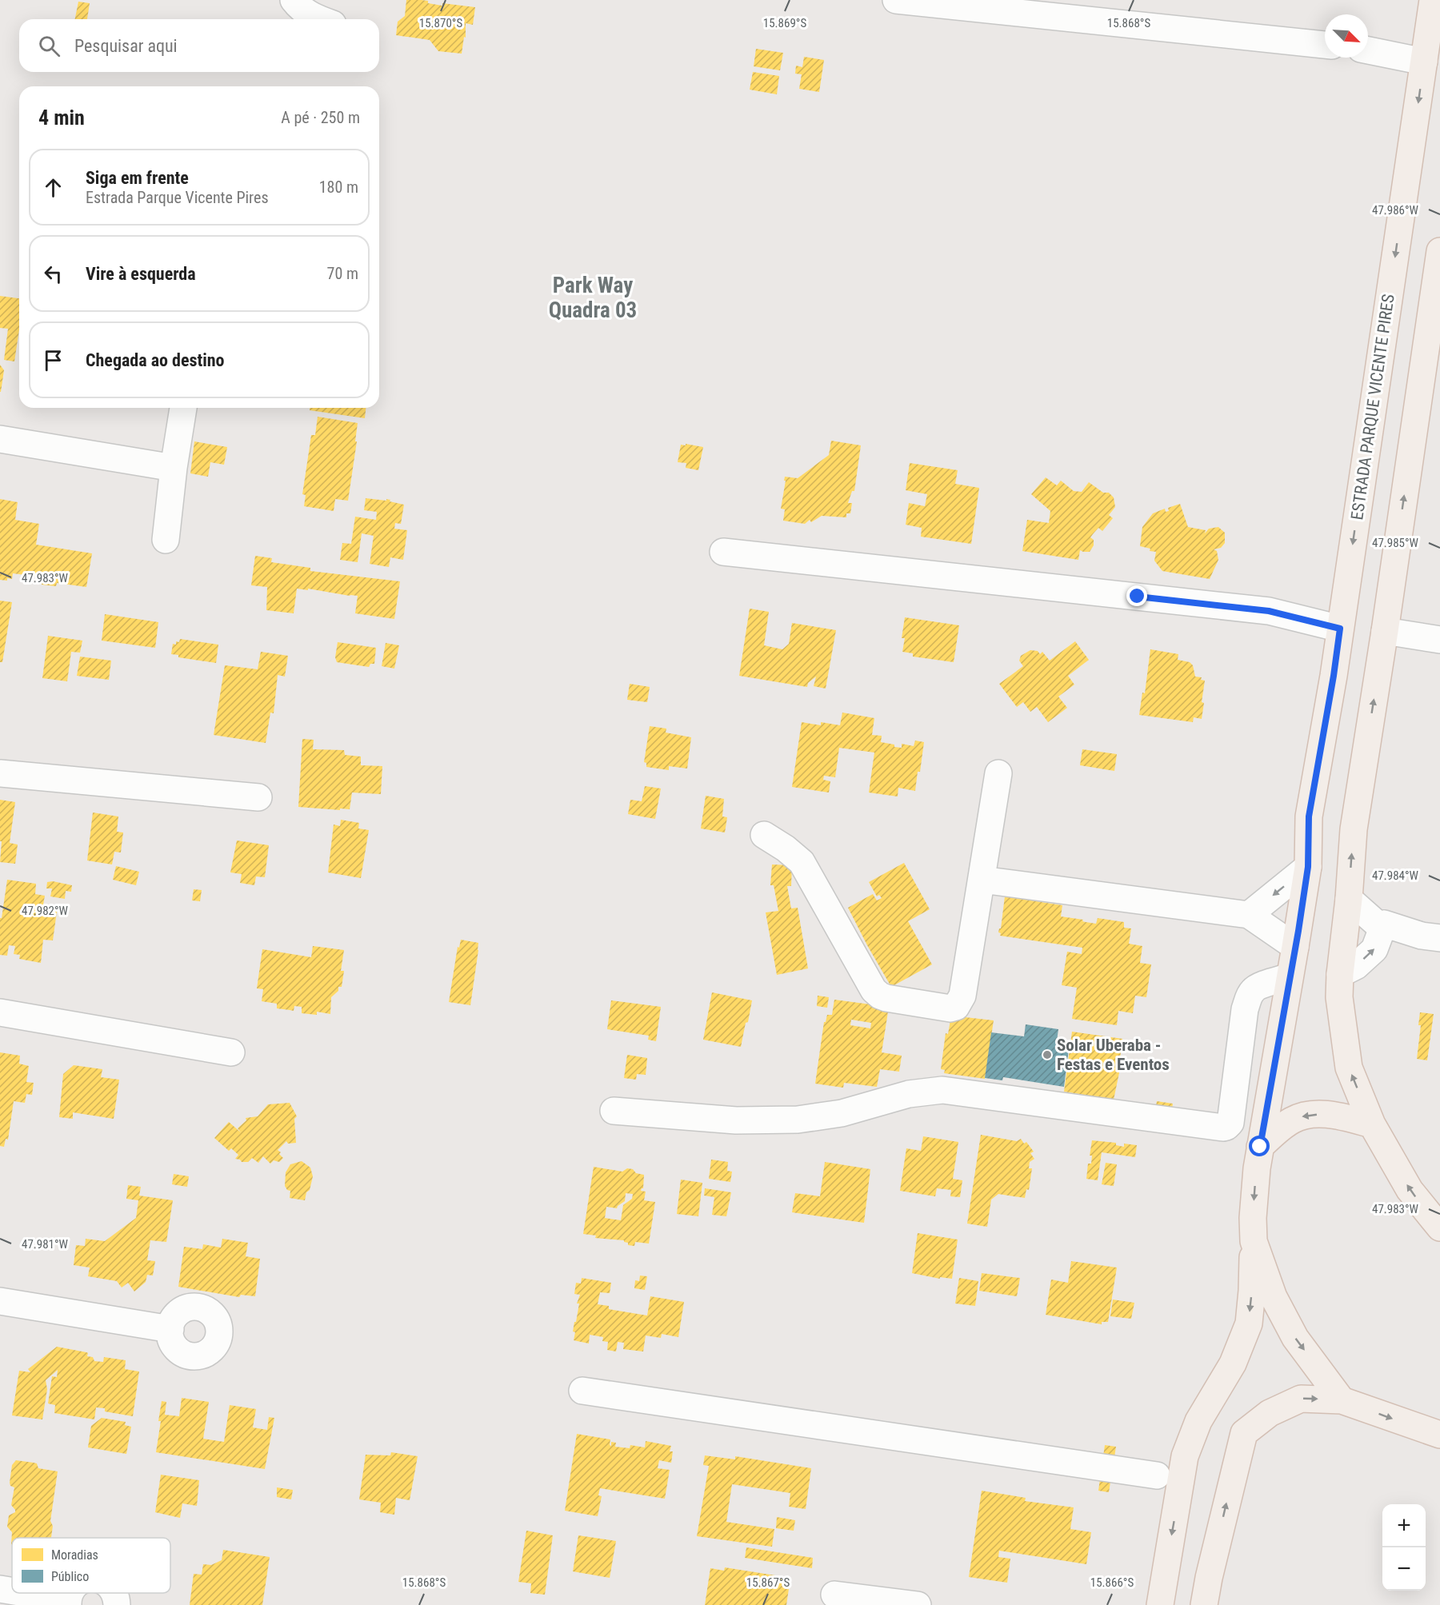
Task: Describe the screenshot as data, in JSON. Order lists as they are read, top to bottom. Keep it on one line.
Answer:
{"streets":{"main road":["ESTRADA PARQUE VICENTE PIRES"]},"districts":["Park Way Quadra 03"],"places":["Solar Uberaba - Festas e Eventos"],"legend":["Moradias","Público"],"north":"bottom right","page":{"search":"Pesquisar aqui","heading":["4 min","A pé · 250 m"],"list":[["Siga em frente","Estrada Parque Vicente Pires","180 m"],["Vire à esquerda","70 m"],"Chegada ao destino"],"map_buttons":["+","−"]},"coordinates":["15.870°S","15.869°S","15.868°S","47.986°W","47.985°W","47.983°W","47.984°W","47.982°W","47.981°W","15.867°S","15.866°S"]}
